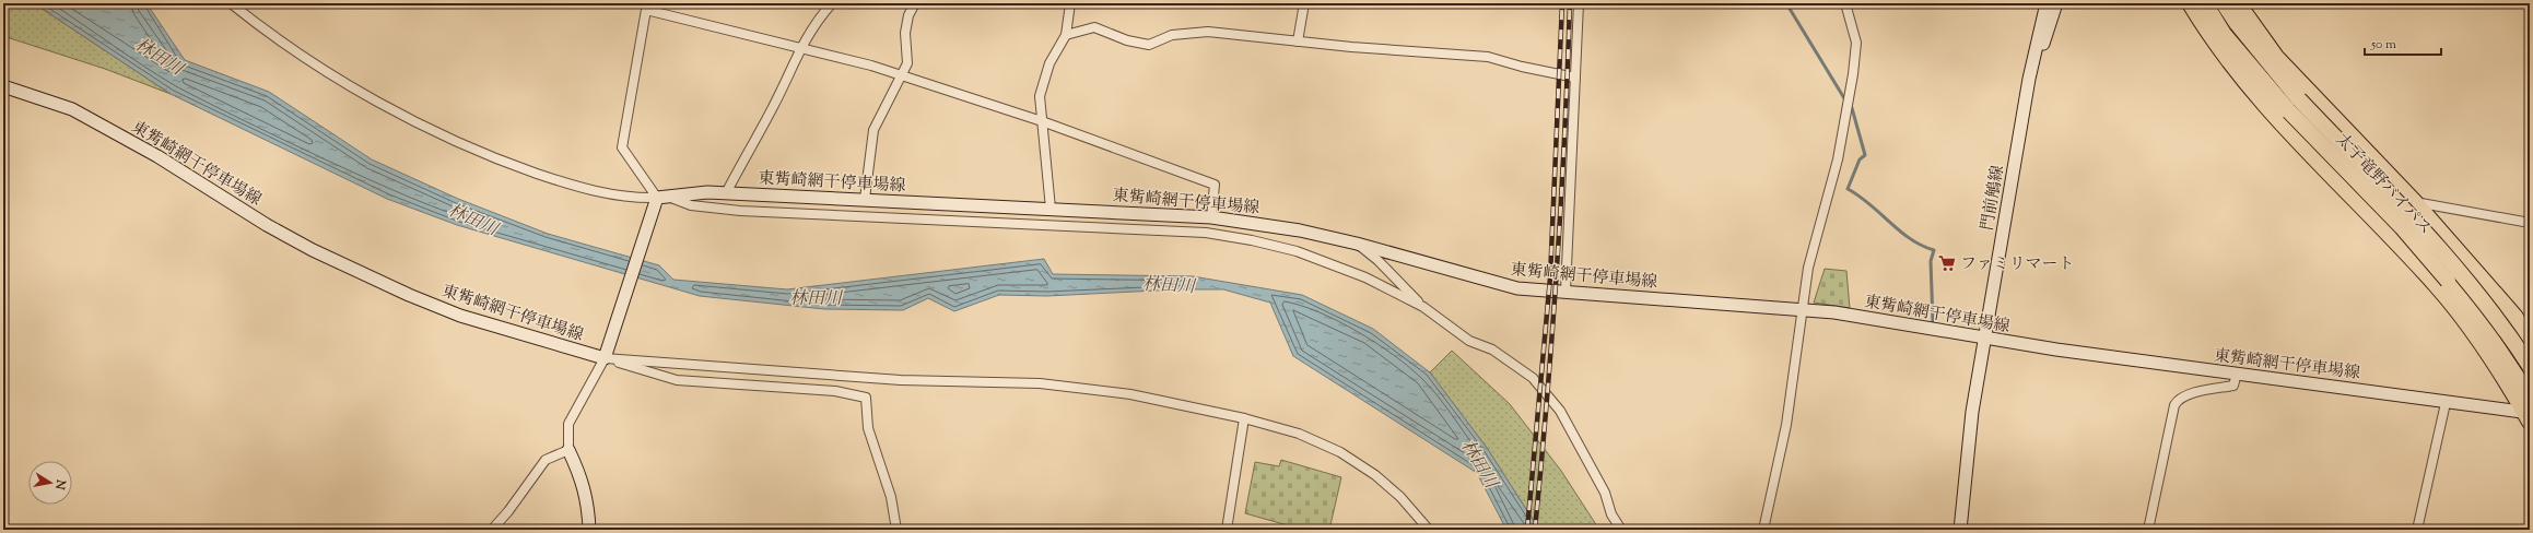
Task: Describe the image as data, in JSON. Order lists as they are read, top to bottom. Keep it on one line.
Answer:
{"streets":{"highway":["太子竜野バイパス"],"main road":["東觜崎網干停車場線","門前鵤線"]},"crossings":[["東觜崎網干停車場線","門前鵤線"]],"water":["林田川"],"places":{"supermarket":["ファミリマート"]},"scale_bar":"50 m","north":"right"}
